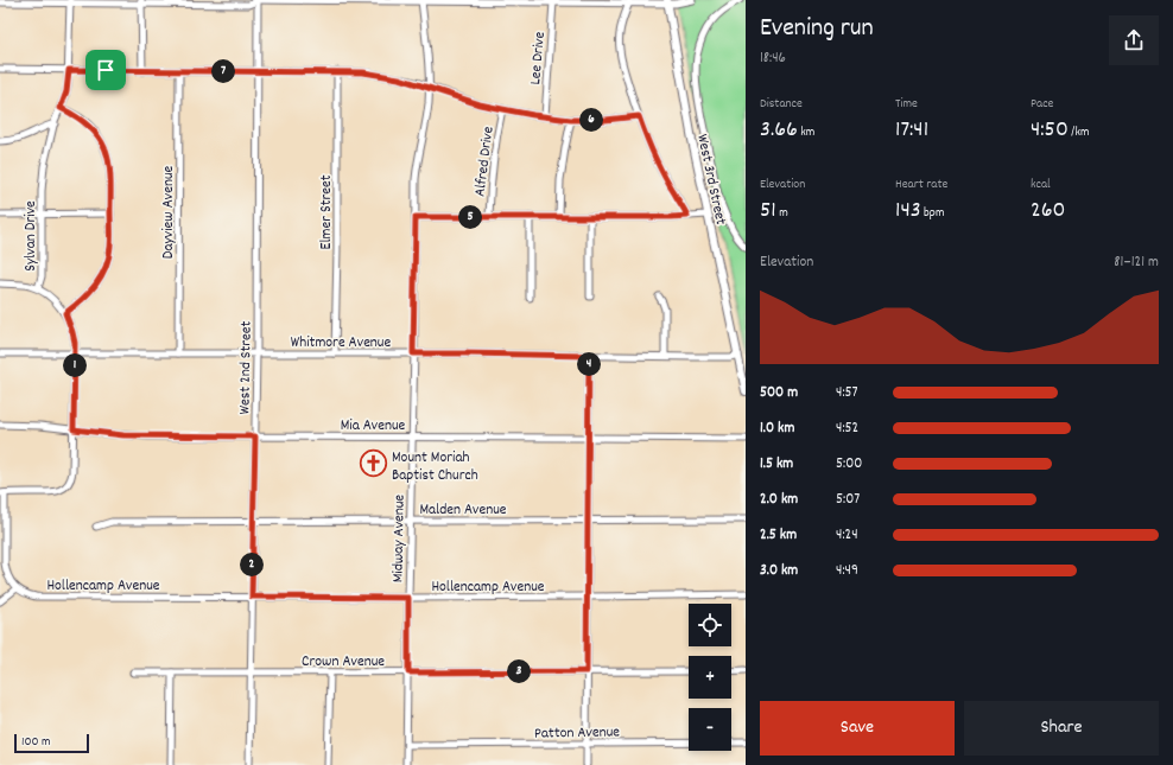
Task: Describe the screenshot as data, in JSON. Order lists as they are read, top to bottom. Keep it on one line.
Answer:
{"streets":{"main road":["West 3rd Street"],"street":["Lee Drive","Alfred Drive","Dayview Avenue","Elmer Street","Sylvan Drive","Whitmore Avenue","West 2nd Street","Mia Avenue","Malden Avenue","Midway Avenue","Hollencamp Avenue","Crown Avenue","Patton Avenue"]},"crossings":[["West 3rd Street","Whitmore Avenue"],["Dayview Avenue","Whitmore Avenue"],["Elmer Street","Whitmore Avenue"],["Sylvan Drive","Whitmore Avenue"],["Sylvan Drive","Mia Avenue"],["Whitmore Avenue","West 2nd Street"],["Whitmore Avenue","Midway Avenue"],["West 2nd Street","Mia Avenue"],["West 2nd Street","Malden Avenue"],["West 2nd Street","Hollencamp Avenue"],["West 2nd Street","Crown Avenue"],["Mia Avenue","Midway Avenue"],["Malden Avenue","Midway Avenue"],["Midway Avenue","Hollencamp Avenue"],["Midway Avenue","Crown Avenue"],["Midway Avenue","Patton Avenue"]],"places":{"church":["Mount Moriah Baptist Church"]},"scale_bar":"100 m","page":{"heading":["Evening run","18:46"],"pins":["7","6","5","4","1","2","3"],"stats":[["Distance","3.66 km"],["Time","17:41"],["Pace","4:50 /km"],["Elevation","51 m"],["Heart rate","143 bpm"],["kcal","260"]],"chart":["Elevation","81–121 m"],"list":[{"name":"500 m","note":"4:57"},{"name":"1.0 km","note":"4:52"},{"name":"1.5 km","note":"5:00"},{"name":"2.0 km","note":"5:07"},{"name":"2.5 km","note":"4:24"},{"name":"3.0 km","note":"4:49"}],"map_buttons":["+","−"],"buttons":["Save","Share"],"scale":"100 m"}}
